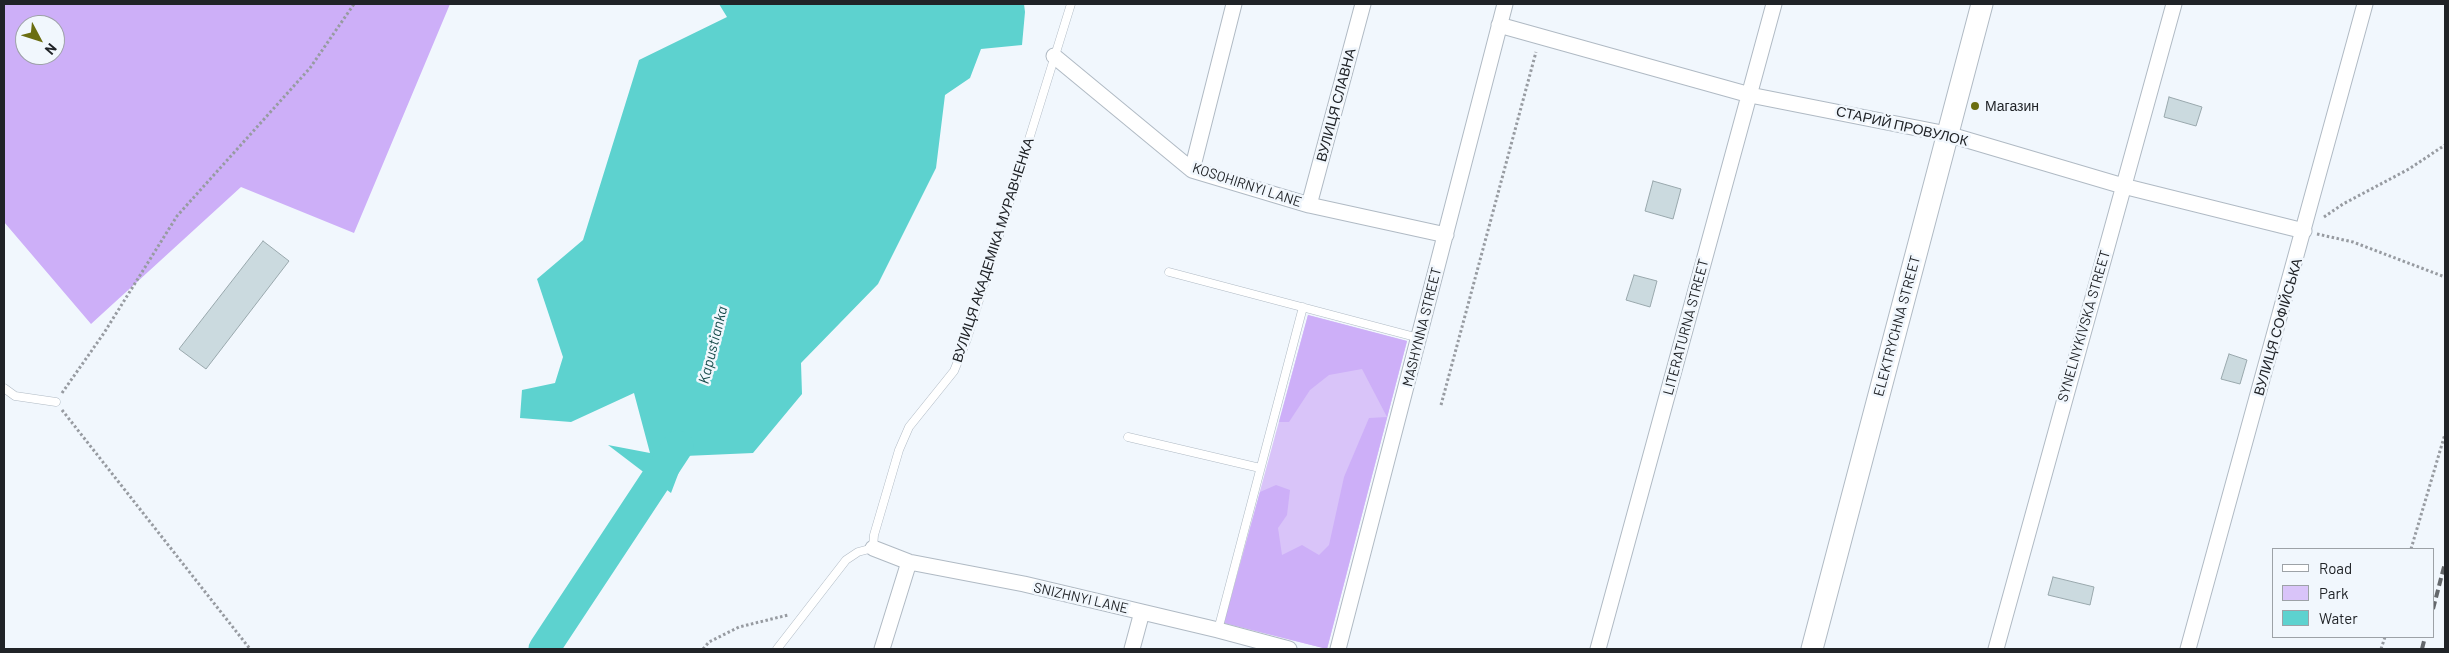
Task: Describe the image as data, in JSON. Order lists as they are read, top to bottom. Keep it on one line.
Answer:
{"streets":{"street":["ВУЛИЦЯ СЛАВНА","СТАРИЙ ПРОВУЛОК","KOSOHIRNYI LANE","ELEKTRYCHNA STREET","SYNELNYKIVSKA STREET","MASHYNNA STREET","LITERATURNA STREET","ВУЛИЦЯ СОФІЙСЬКА","SNIZHNYI LANE"],"lane":["ВУЛИЦЯ АКАДЕМІКА МУРАВЧЕНКА"]},"crossings":[["ВУЛИЦЯ СЛАВНА","KOSOHIRNYI LANE"],["СТАРИЙ ПРОВУЛОК","ELEKTRYCHNA STREET"],["СТАРИЙ ПРОВУЛОК","SYNELNYKIVSKA STREET"],["СТАРИЙ ПРОВУЛОК","MASHYNNA STREET"],["СТАРИЙ ПРОВУЛОК","LITERATURNA STREET"],["СТАРИЙ ПРОВУЛОК","ВУЛИЦЯ СОФІЙСЬКА"],["KOSOHIRNYI LANE","ВУЛИЦЯ АКАДЕМІКА МУРАВЧЕНКА"],["KOSOHIRNYI LANE","MASHYNNA STREET"],["ВУЛИЦЯ АКАДЕМІКА МУРАВЧЕНКА","SNIZHNYI LANE"]],"water":["Kapustianka"],"places":["Магазин"],"legend":["Road","Park","Water"],"north":"bottom right"}
